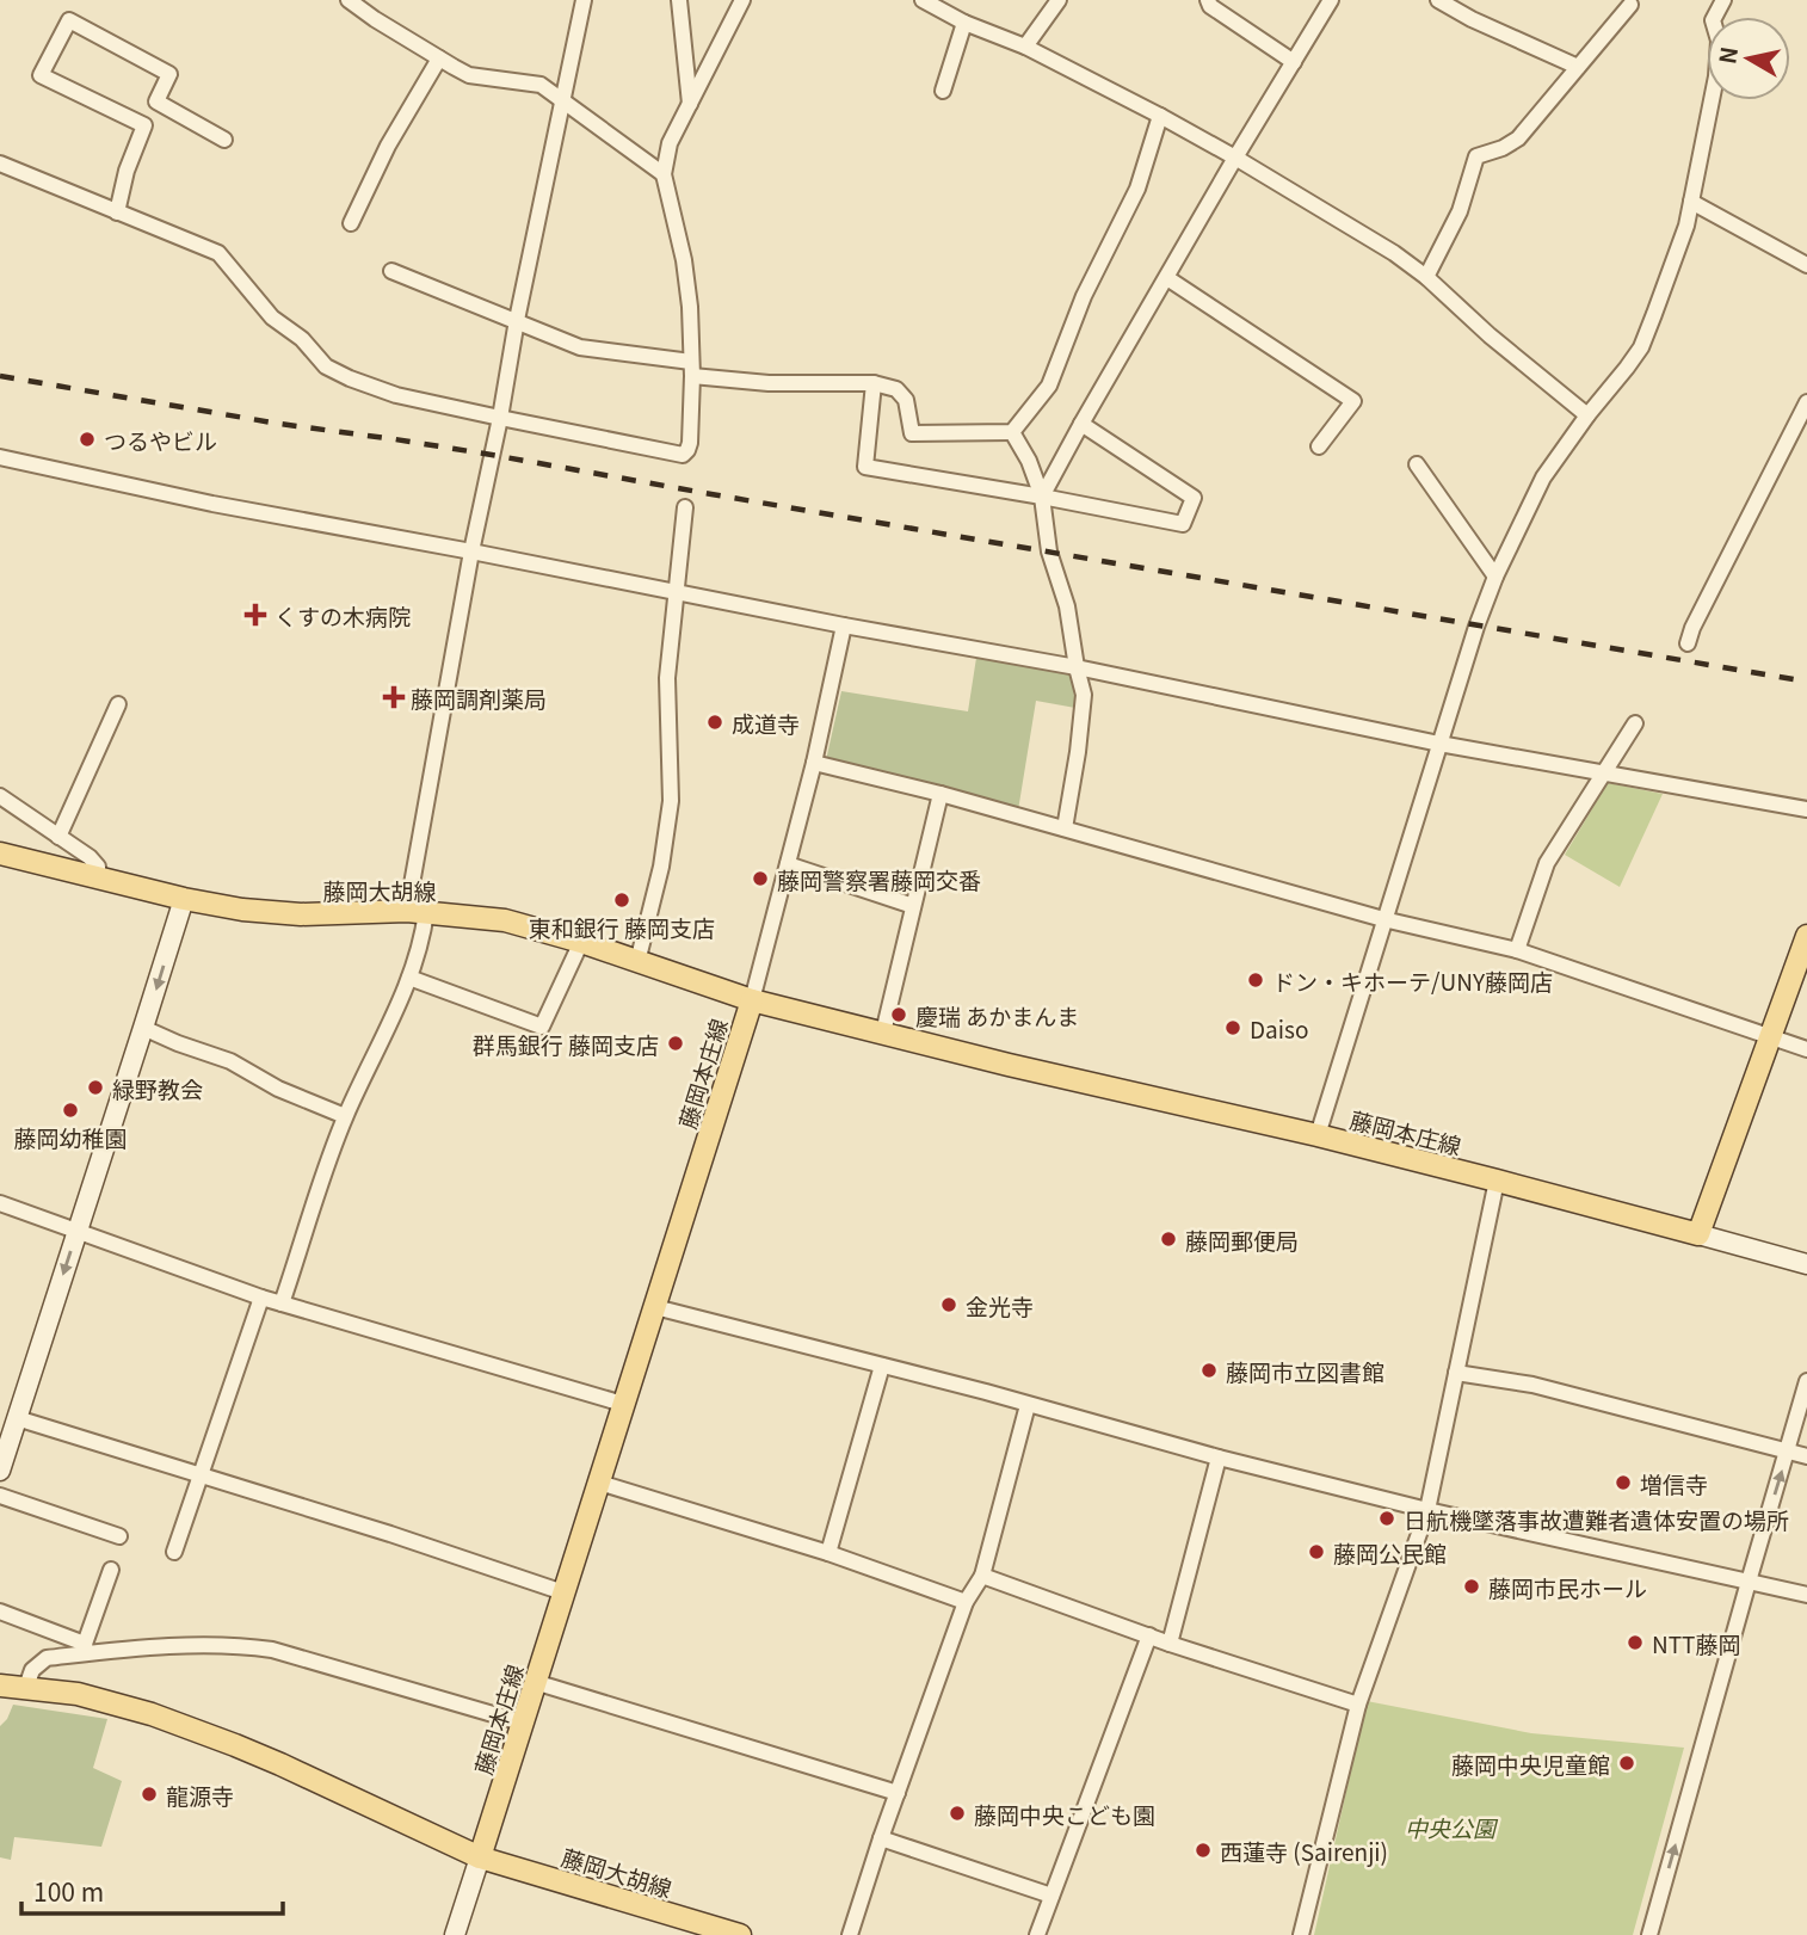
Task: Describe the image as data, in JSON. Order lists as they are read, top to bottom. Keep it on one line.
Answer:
{"streets":{"main road":["藤岡大胡線","藤岡本庄線"]},"crossings":[["藤岡大胡線","藤岡本庄線"]],"parks":["中央公園"],"places":{"other":["つるやビル","成道寺","藤岡警察署藤岡交番","東和銀行 藤岡支店","ドン・キホーテ/UNY藤岡店","慶瑞 あかまんま","Daiso","群馬銀行 藤岡支店","緑野教会","藤岡幼稚園","藤岡郵便局","金光寺","藤岡市立図書館","増信寺","日航機墜落事故遭難者遺体安置の場所","藤岡公民館","藤岡市民ホール","NTT藤岡","藤岡中央児童館","龍源寺","藤岡中央こども園","西蓮寺 (Sairenji)"],"health":["くすの木病院","藤岡調剤薬局"]},"scale_bar":"100 m","north":"left"}
